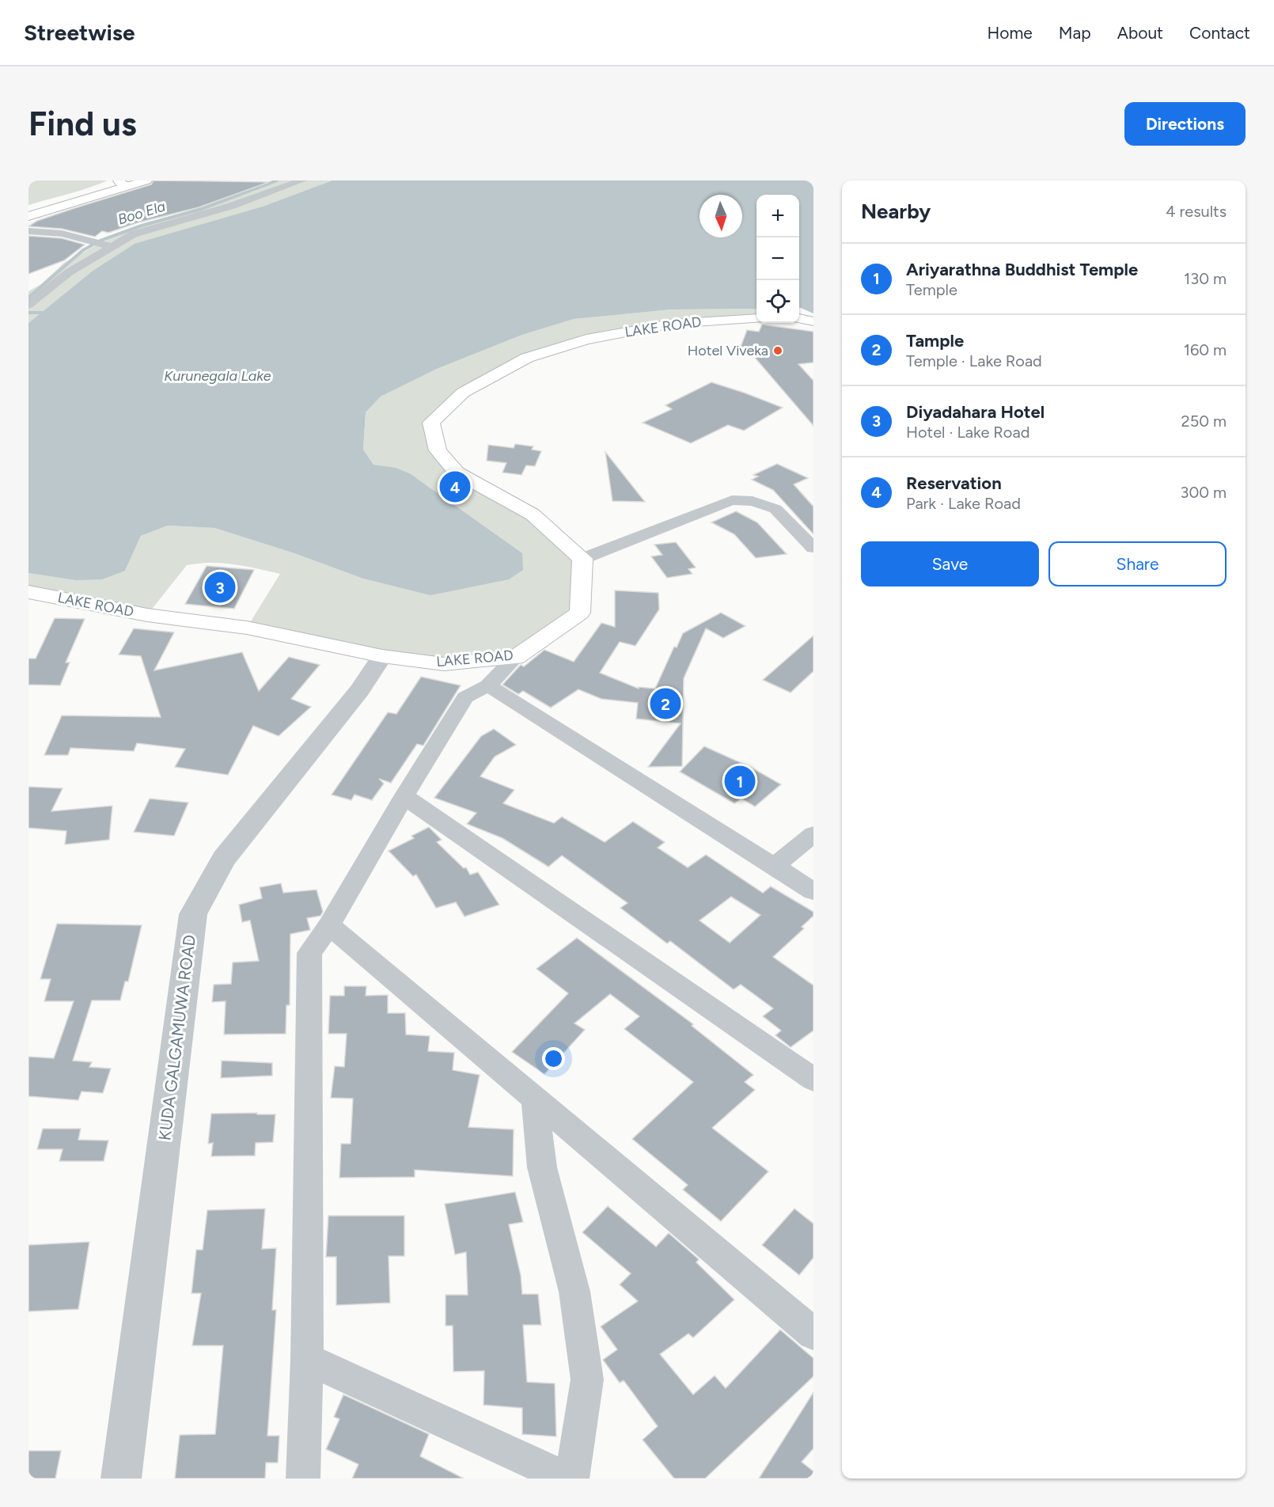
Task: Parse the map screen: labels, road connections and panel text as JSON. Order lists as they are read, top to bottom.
{
  "streets": {
    "main road": ["LAKE ROAD"],
    "street": ["KUDA GALGAMUWA ROAD"]
  },
  "crossings": [
    ["LAKE ROAD", "KUDA GALGAMUWA ROAD"]
  ],
  "water": ["Boo Ela", "Kurunegala Lake"],
  "places": ["Hotel Viveka"],
  "north": "bottom",
  "page": {
    "header": "Streetwise",
    "nav": [
      "Home",
      "Map",
      "About",
      "Contact"
    ],
    "buttons": [
      "Directions",
      ["Save", "Share"]
    ],
    "title": "Find us",
    "heading": ["Nearby", "4 results"],
    "map_buttons": ["+", "−"],
    "list": [
      {
        "mark": "1",
        "name": "Ariyarathna Buddhist Temple",
        "note": "Temple",
        "value": "130 m"
      },
      {
        "mark": "2",
        "name": "Tample",
        "note": "Temple · Lake Road",
        "value": "160 m"
      },
      {
        "mark": "3",
        "name": "Diyadahara Hotel",
        "note": "Hotel · Lake Road",
        "value": "250 m"
      },
      {
        "mark": "4",
        "name": "Reservation",
        "note": "Park · Lake Road",
        "value": "300 m"
      }
    ],
    "pins": [
      "4",
      "3",
      "2",
      "1"
    ]
  }
}
